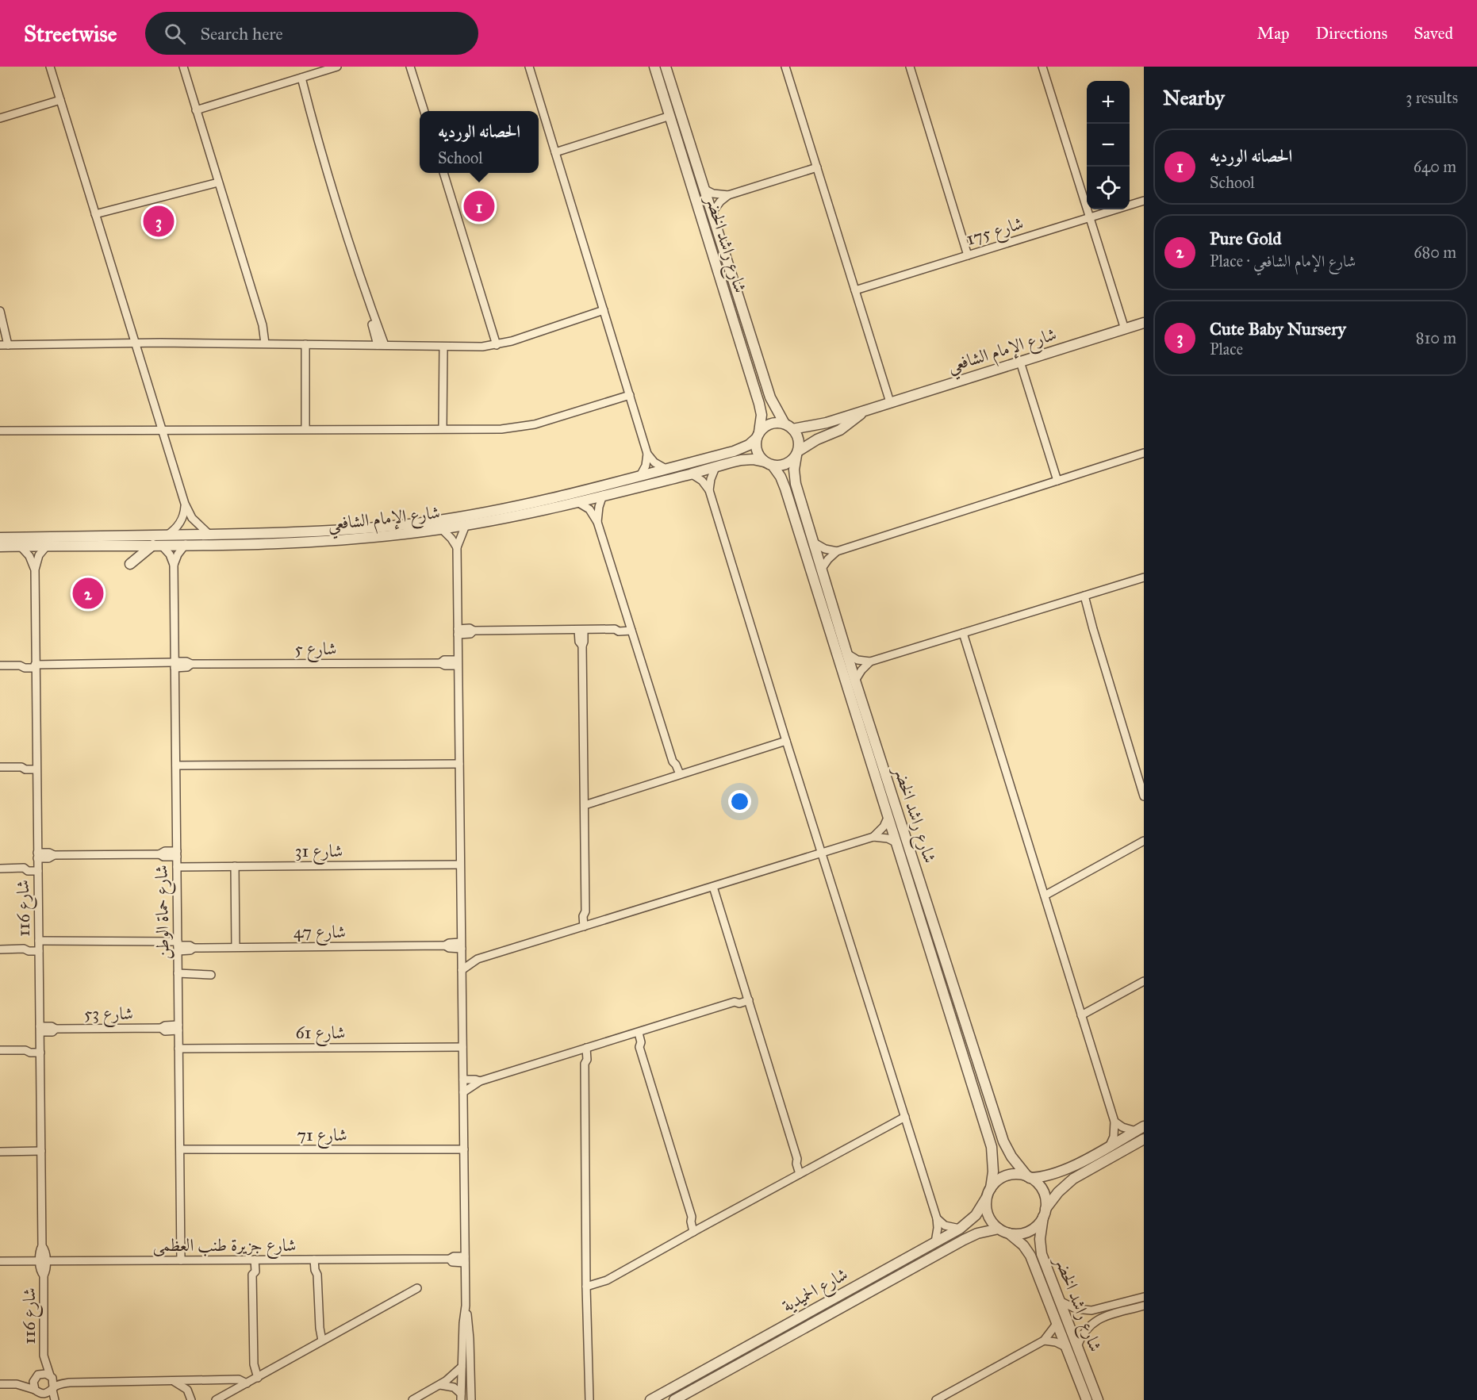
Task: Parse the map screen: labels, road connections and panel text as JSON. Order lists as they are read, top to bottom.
{
  "streets": {
    "street": [
      "شارع 175",
      "شارع راشد الخضر",
      "شارع الإمام الشافعي",
      "شارع 5",
      "شارع 31",
      "شارع 116",
      "شارع حماة الوطن",
      "شارع 47",
      "شارع 53",
      "شارع 61",
      "شارع 71",
      "شارع جزيرة طنب العظمى",
      "شارع الحميدية"
    ]
  },
  "crossings": [
    ["شارع راشد الخضر", "شارع الإمام الشافعي"],
    ["شارع راشد الخضر", "شارع الحميدية"],
    ["شارع الإمام الشافعي", "شارع 116"],
    ["شارع 5", "شارع 116"],
    ["شارع 5", "شارع حماة الوطن"],
    ["شارع 31", "شارع حماة الوطن"],
    ["شارع 116", "شارع 47"],
    ["شارع 116", "شارع 53"],
    ["شارع 116", "شارع جزيرة طنب العظمى"],
    ["شارع حماة الوطن", "شارع 47"],
    ["شارع حماة الوطن", "شارع 53"],
    ["شارع حماة الوطن", "شارع 61"],
    ["شارع حماة الوطن", "شارع 71"],
    ["شارع حماة الوطن", "شارع جزيرة طنب العظمى"]
  ],
  "page": {
    "header": "Streetwise",
    "search": "Search here",
    "nav": ["Map", "Directions", "Saved"],
    "heading": ["Nearby", "3 results"],
    "map_buttons": ["+", "−"],
    "popup": ["الحصانه الورديه", "School"],
    "list": [
      {
        "mark": "1",
        "name": "الحصانه الورديه",
        "note": "School",
        "value": "640 m"
      },
      {
        "mark": "2",
        "name": "Pure Gold",
        "note": "Place · شارع الإمام الشافعي",
        "value": "680 m"
      },
      {
        "mark": "3",
        "name": "Cute Baby Nursery",
        "note": "Place",
        "value": "810 m"
      }
    ],
    "pins": ["1", "3", "2"]
  }
}
